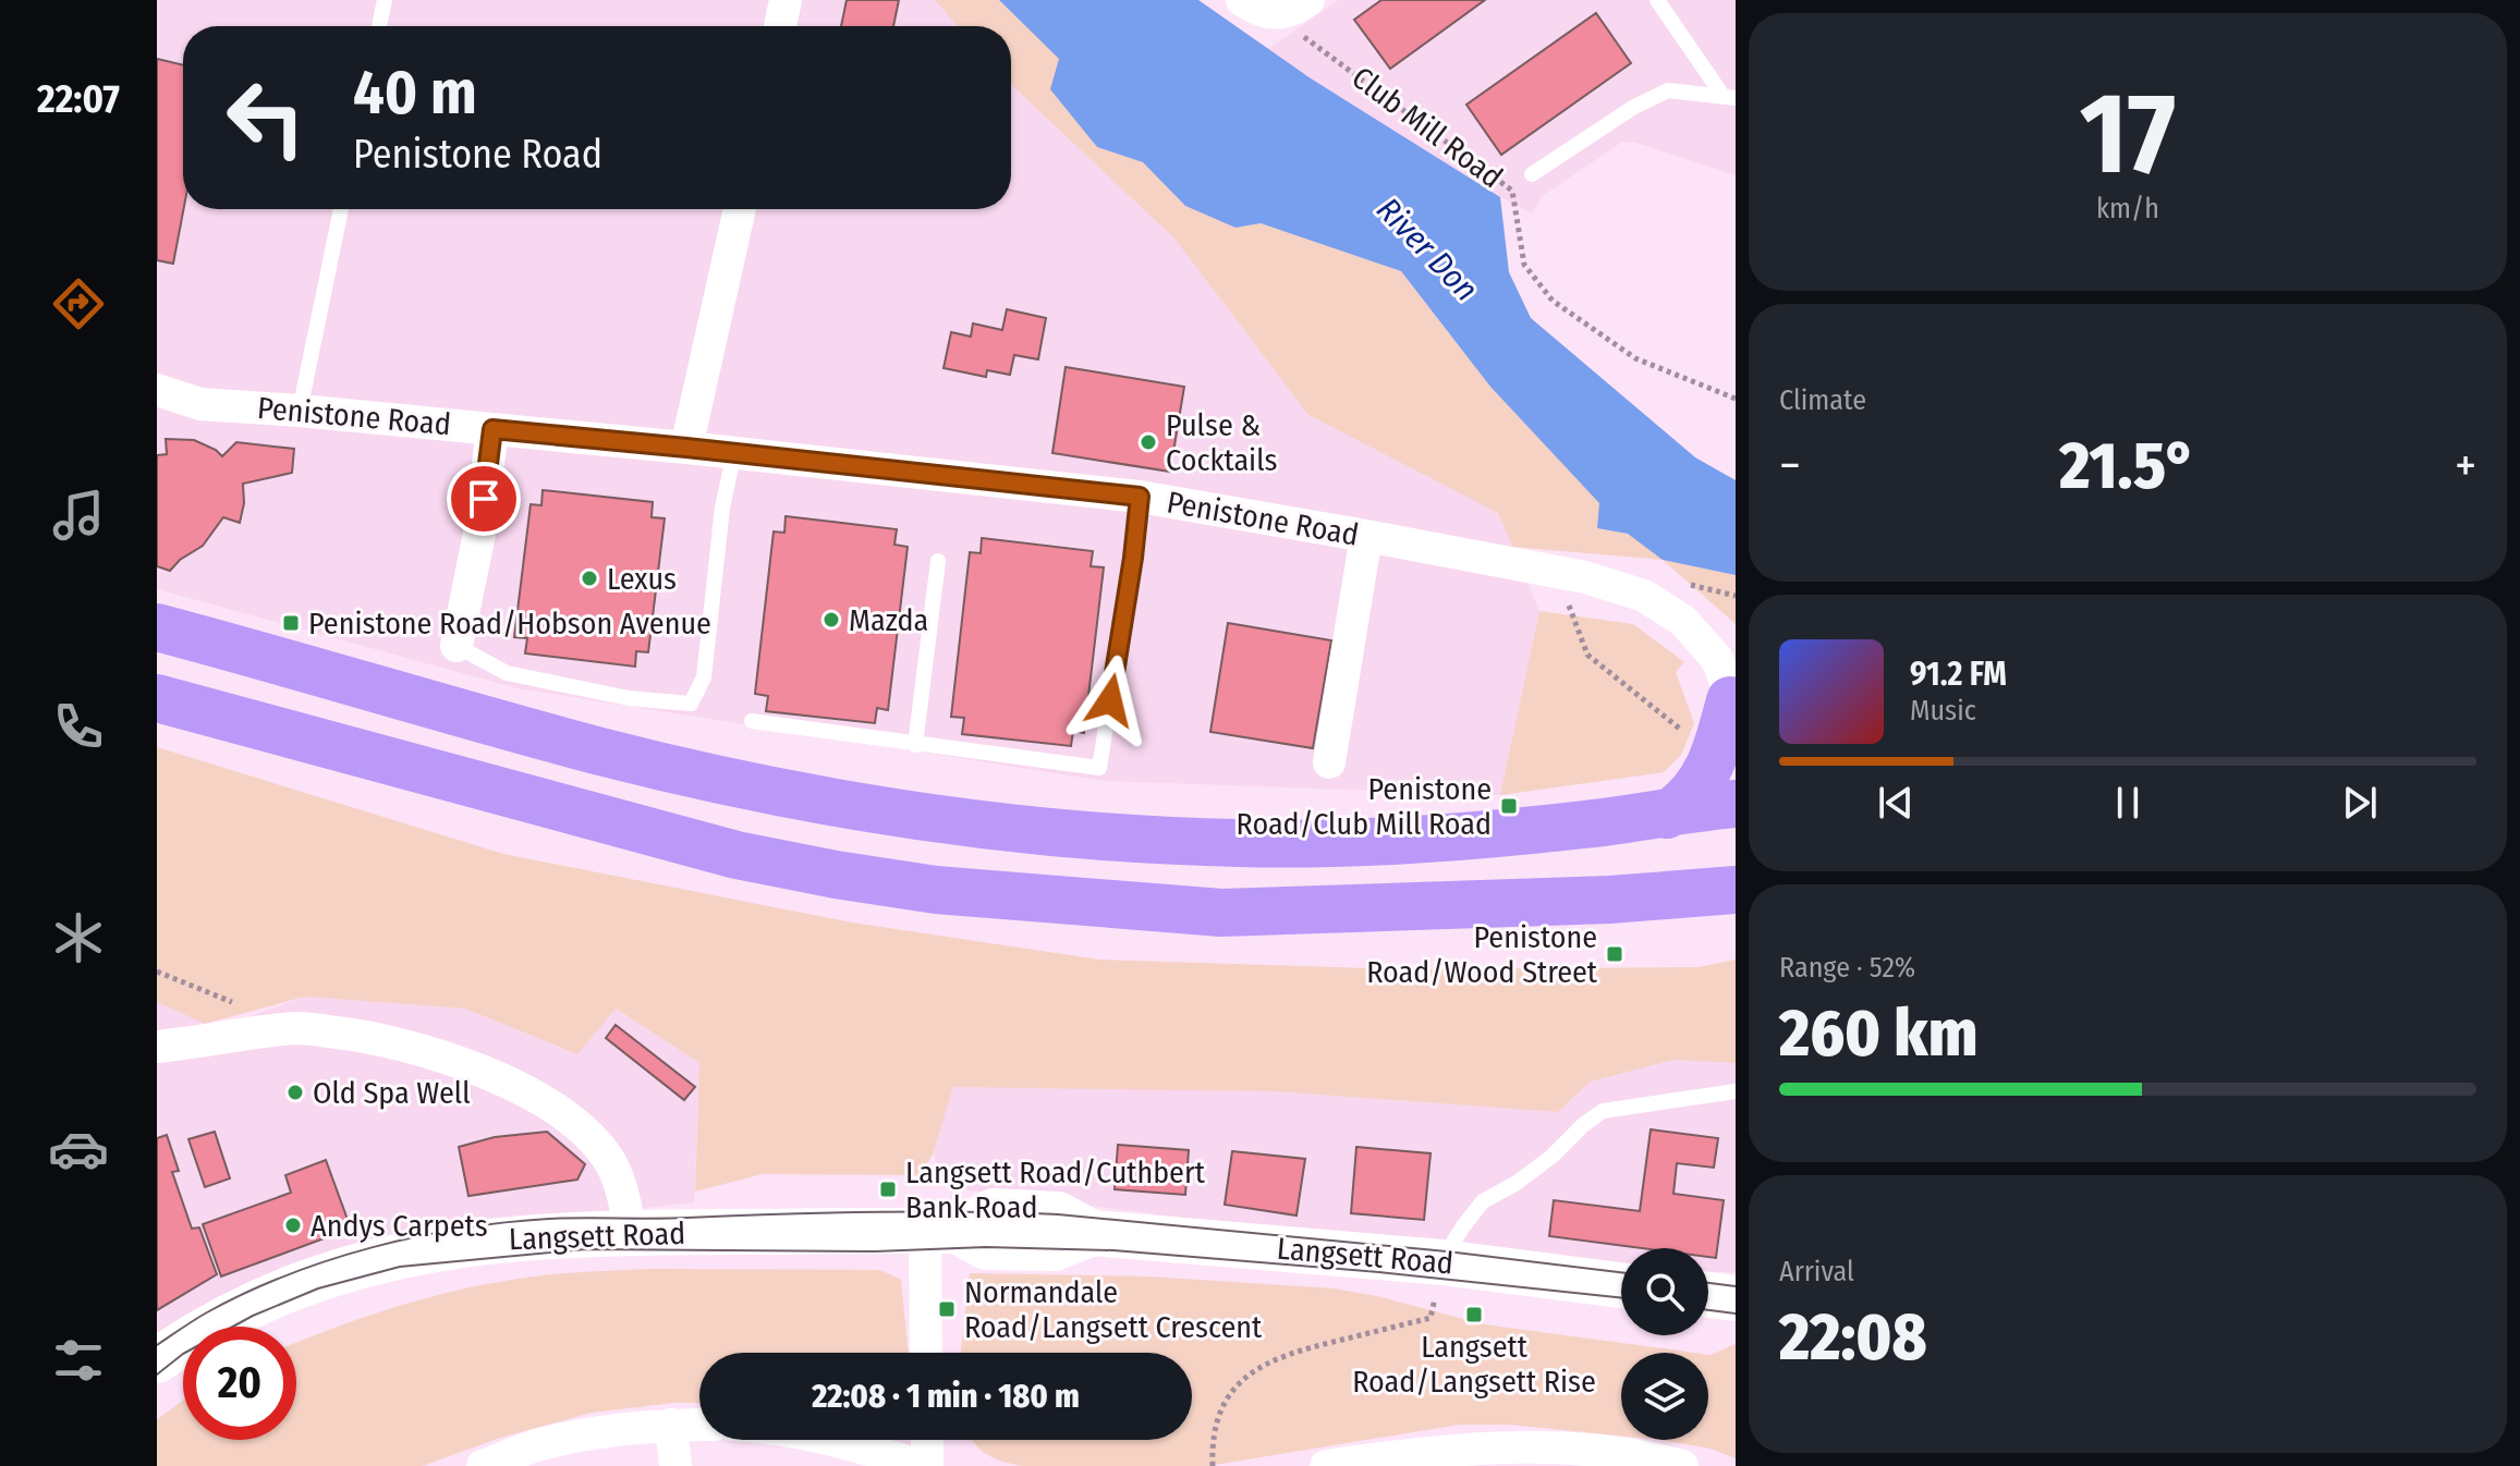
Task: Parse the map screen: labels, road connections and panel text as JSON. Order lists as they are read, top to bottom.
{
  "streets": {
    "street": ["Penistone Road", "Langsett Road"],
    "path": ["Club Mill Road"]
  },
  "water": ["River Don"],
  "places": {
    "other": [
      "Pulse & Cocktails",
      "Lexus",
      "Mazda",
      "Old Spa Well",
      "Andys Carpets"
    ],
    "transit": [
      "Penistone Road/Hobson Avenue",
      "Penistone Road/Club Mill Road",
      "Penistone Road/Wood Street",
      "Langsett Road/Cuthbert Bank Road",
      "Normandale Road/Langsett Crescent",
      "Langsett Road/Langsett Rise"
    ]
  },
  "page": {
    "tabs": "22:07",
    "tile": [
      ["17", "km/h"],
      "Climate",
      ["Range · 52%", "260 km"],
      ["Arrival", "22:08"]
    ],
    "turn": ["40 m", "Penistone Road"],
    "heat": ["−", "21.5°", "+"],
    "song": ["91.2 FM", "Music"],
    "limit": "20",
    "trip": "22:08 · 1 min · 180 m"
  }
}
